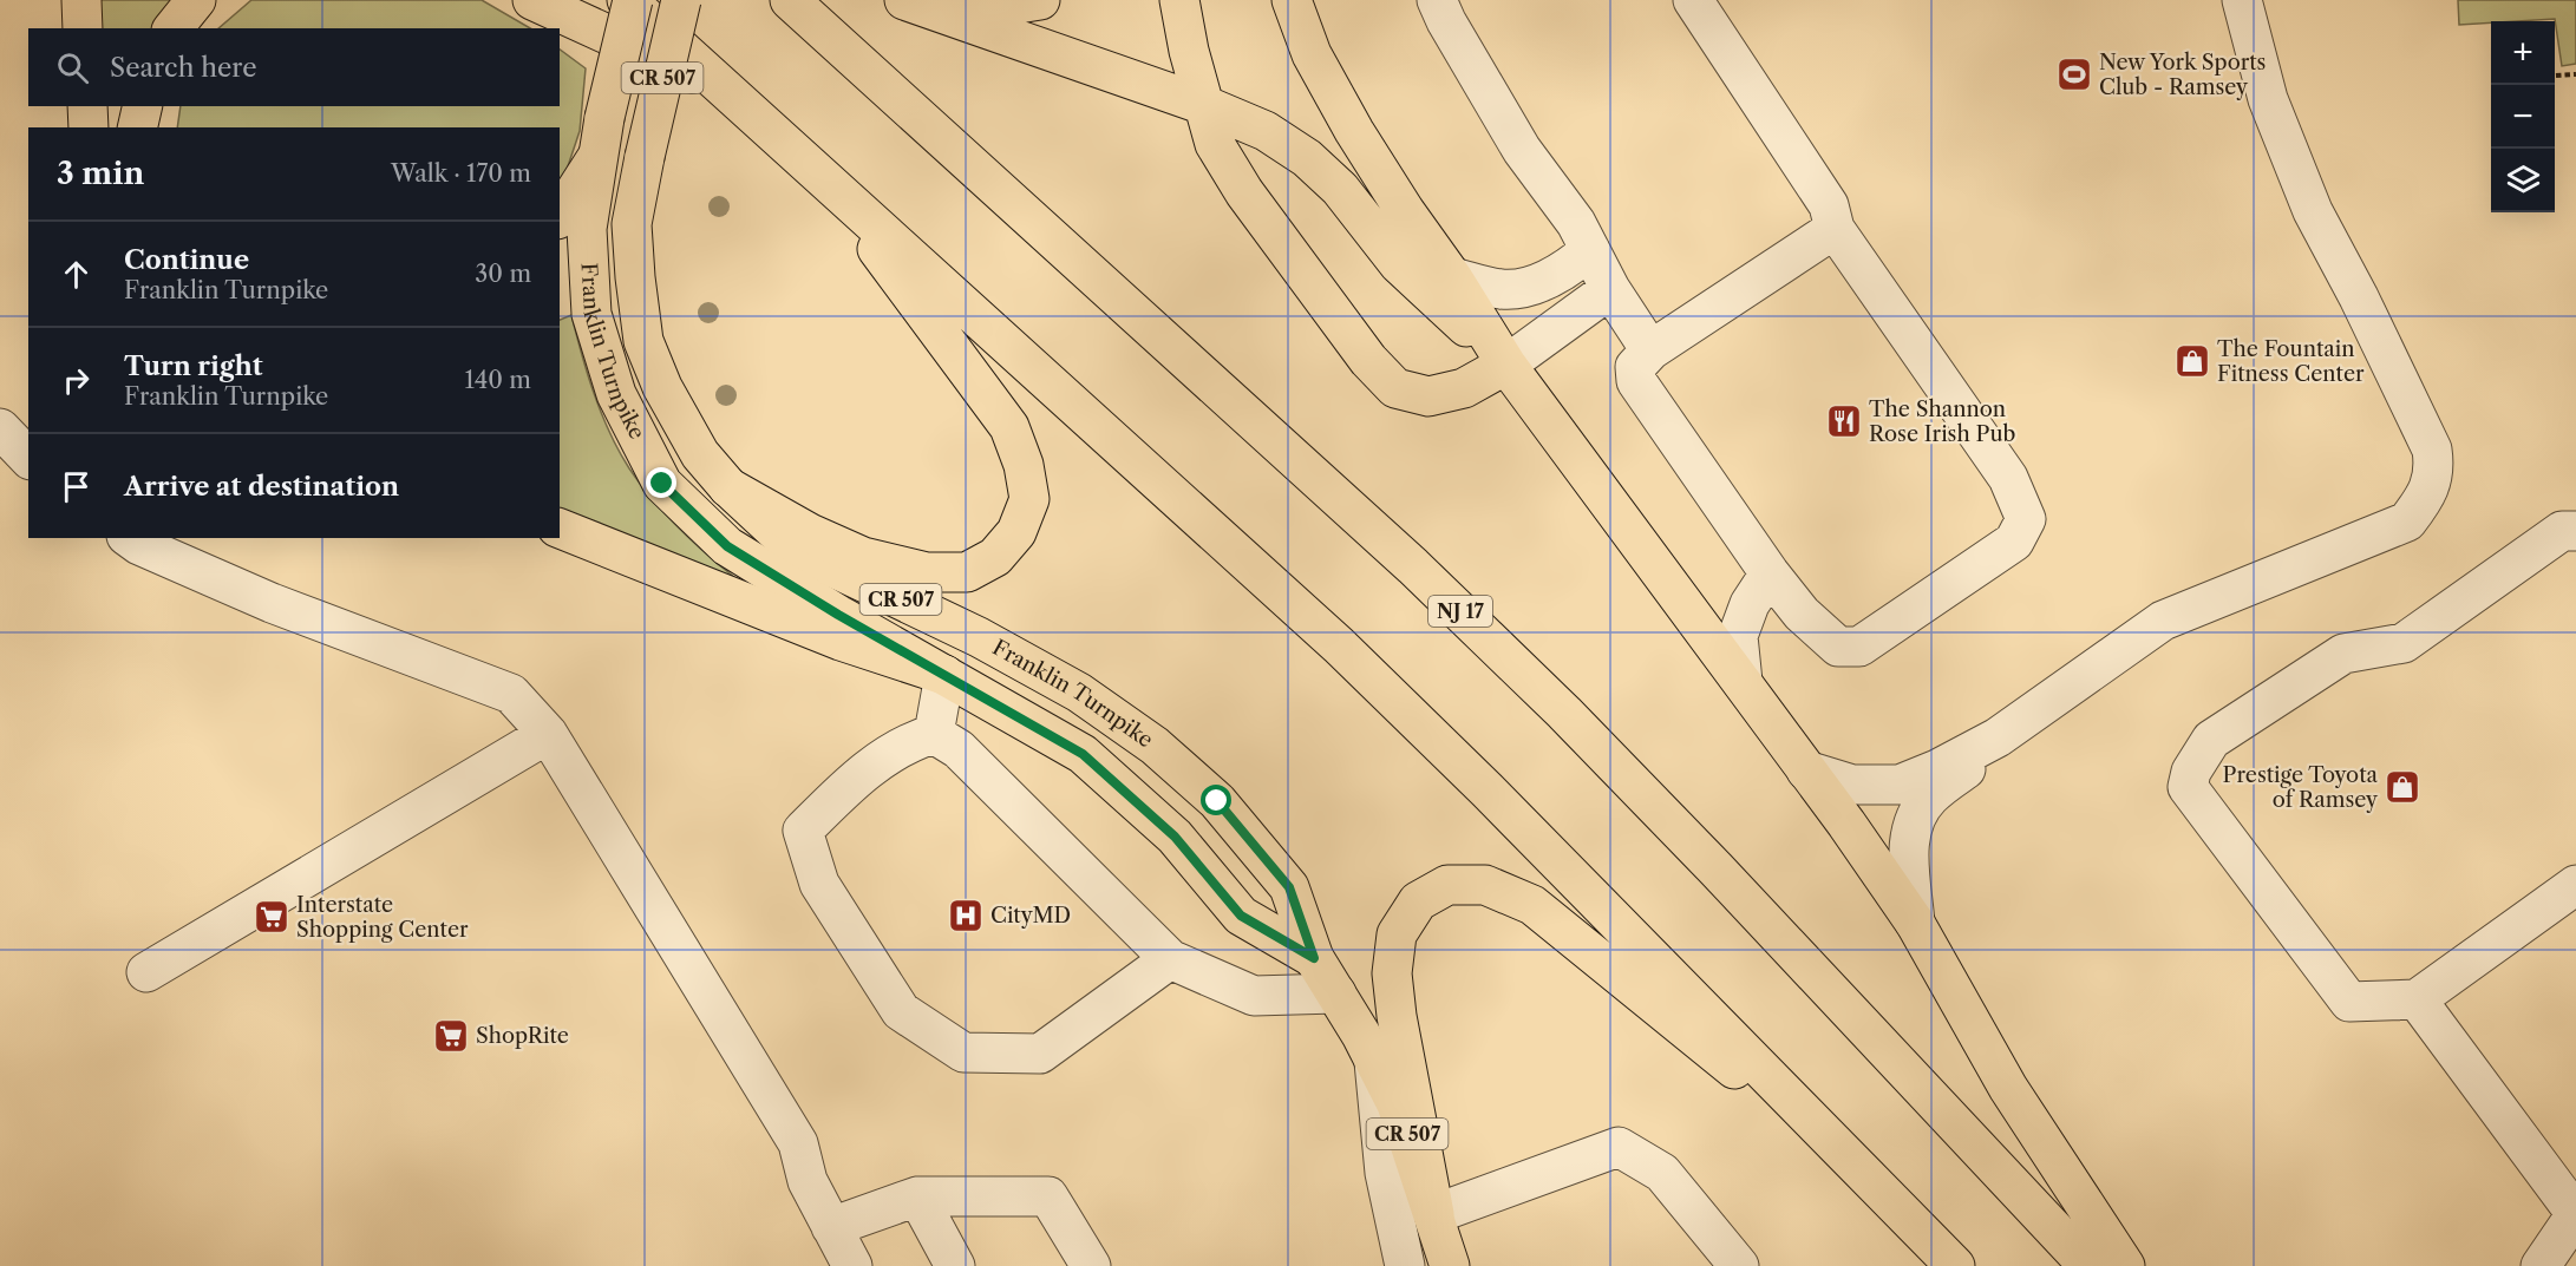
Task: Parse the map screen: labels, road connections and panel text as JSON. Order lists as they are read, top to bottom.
{
  "streets": {
    "main road": ["CR 507", "Franklin Turnpike", "NJ 17"]
  },
  "places": {
    "sports": ["New York Sports Club - Ramsey"],
    "shop": ["The Fountain Fitness Center", "Prestige Toyota of Ramsey"],
    "restaurant": ["The Shannon Rose Irish Pub"],
    "hospital": ["CityMD"],
    "supermarket": ["Interstate Shopping Center", "ShopRite"]
  },
  "page": {
    "map_buttons": ["+", "−"],
    "search": "Search here",
    "heading": ["3 min", "Walk · 170 m"],
    "list": [
      ["Continue", "Franklin Turnpike", "30 m"],
      ["Turn right", "Franklin Turnpike", "140 m"],
      "Arrive at destination"
    ]
  }
}
